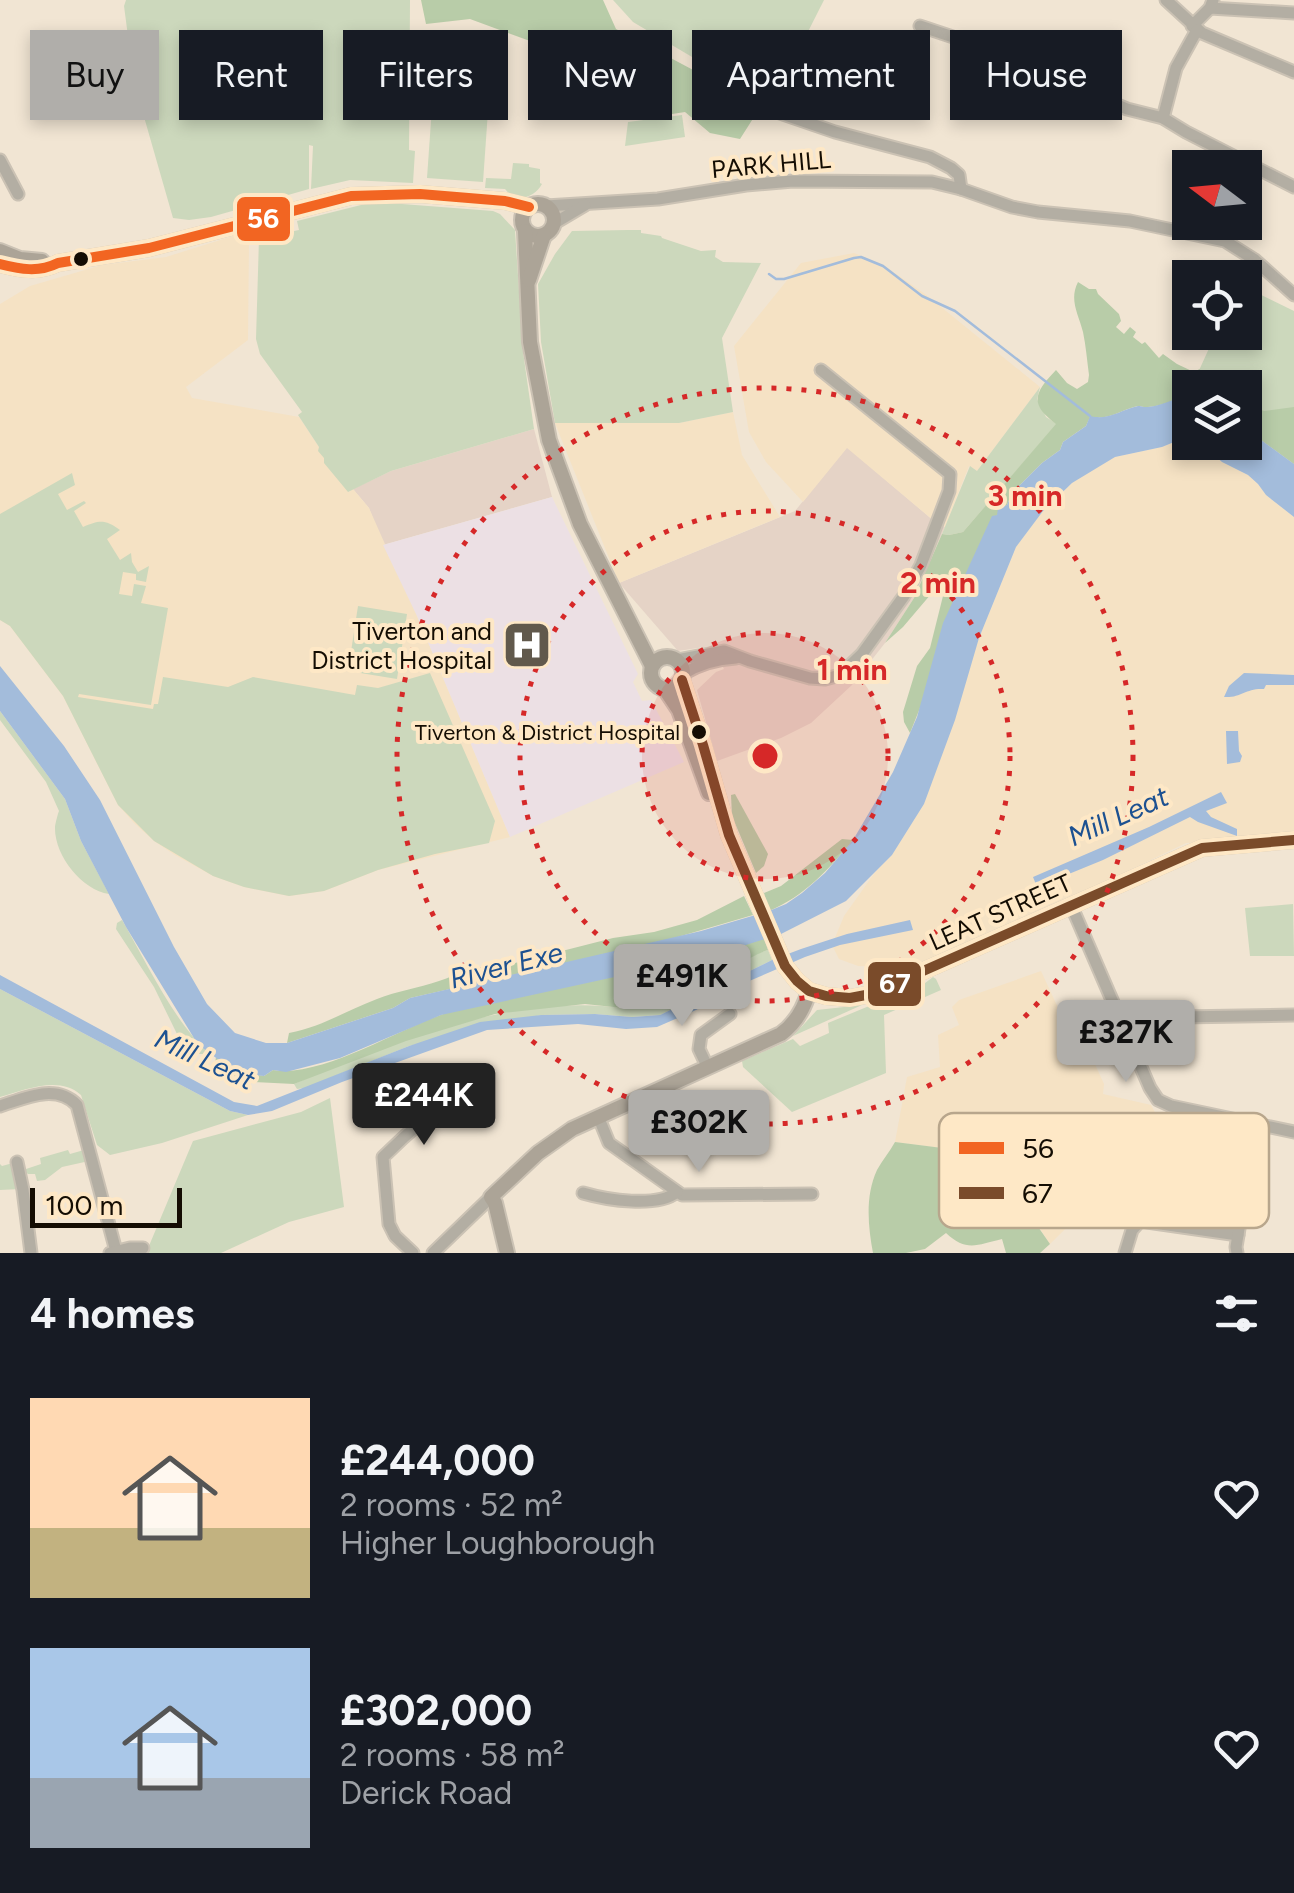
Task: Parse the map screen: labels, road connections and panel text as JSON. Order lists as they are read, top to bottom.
{
  "streets": {
    "main road": ["LEAT STREET"],
    "street": ["PARK HILL"]
  },
  "water": ["Mill Leat", "River Exe"],
  "places": {
    "hospital": ["Tiverton and District Hospital"],
    "other": ["Tiverton & District Hospital"]
  },
  "lines": ["transit line 56", "transit line 67"],
  "legend": ["56", "67"],
  "scale_bar": "100 m",
  "north": "left",
  "page": {
    "chip": [
      "Buy",
      "Rent",
      "Filters",
      "New",
      "Apartment",
      "House"
    ],
    "price": [
      "£491K",
      "£327K",
      "£244K",
      "£302K"
    ],
    "scale": "100 m",
    "heading": "4 homes",
    "list": [
      {
        "name": "£244,000",
        "note": "2 rooms · 52 m² · Higher Loughborough"
      },
      {
        "name": "£302,000",
        "note": "2 rooms · 58 m² · Derick Road"
      }
    ]
  },
  "rings": ["3 min", "2 min", "1 min"]
}
